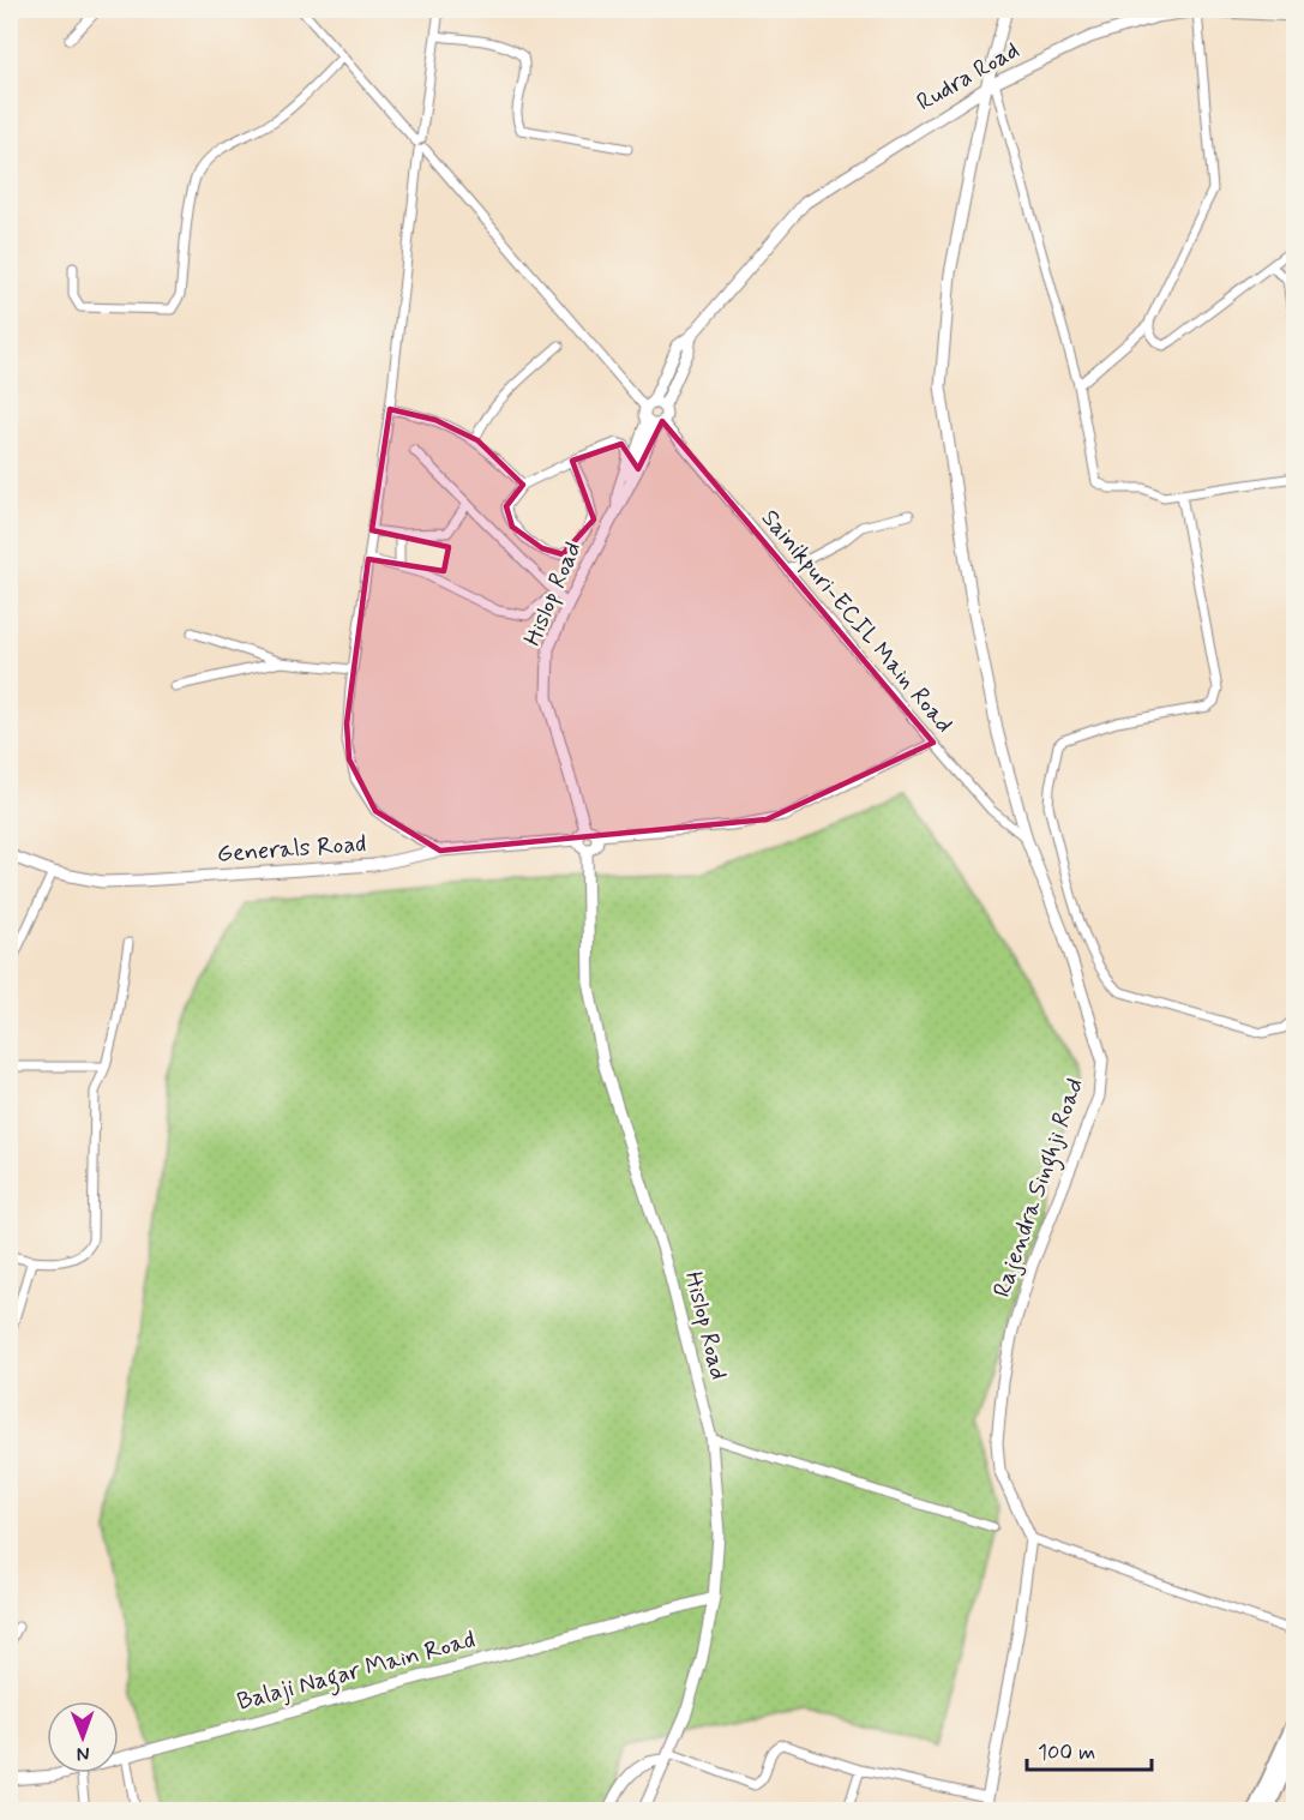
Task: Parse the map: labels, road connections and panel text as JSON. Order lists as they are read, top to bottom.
{
  "streets": {
    "street": [
      "Rudra Road",
      "Hislop Road",
      "Sainikpuri-ECIL Main Road",
      "Generals Road",
      "Rajendra Singhji Road",
      "Balaji Nagar Main Road"
    ]
  },
  "crossings": [
    ["Rudra Road", "Rajendra Singhji Road"],
    ["Hislop Road", "Sainikpuri-ECIL Main Road"],
    ["Hislop Road", "Generals Road"],
    ["Hislop Road", "Balaji Nagar Main Road"],
    ["Sainikpuri-ECIL Main Road", "Rajendra Singhji Road"]
  ],
  "scale_bar": "100 m",
  "north": "bottom"
}
